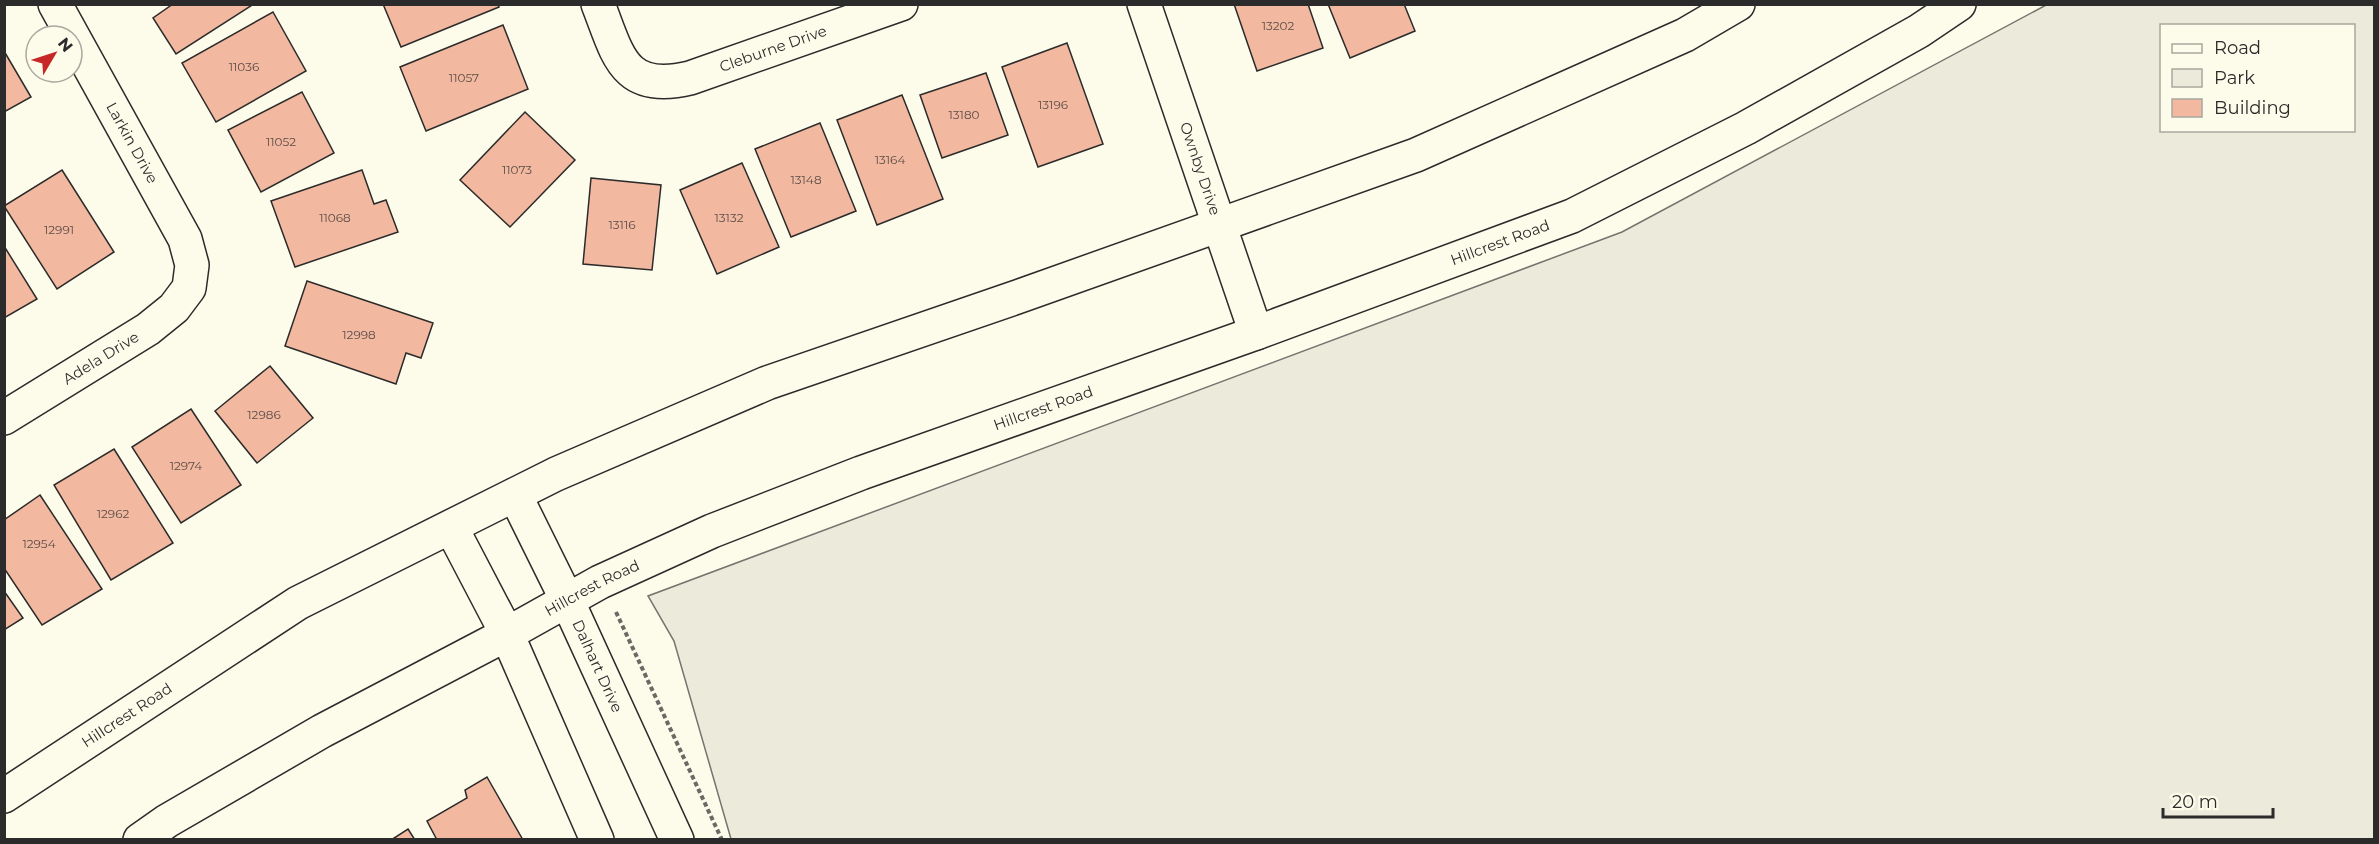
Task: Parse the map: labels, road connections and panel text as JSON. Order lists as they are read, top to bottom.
{
  "streets": {
    "main road": [
      "Cleburne Drive",
      "Larkin Drive",
      "Ownby Drive",
      "Hillcrest Road",
      "Adela Drive",
      "Dalhart Drive"
    ]
  },
  "crossings": [
    ["Larkin Drive", "Adela Drive"],
    ["Ownby Drive", "Hillcrest Road"],
    ["Hillcrest Road", "Dalhart Drive"]
  ],
  "house_numbers": [
    "13202",
    "11036",
    "11057",
    "13196",
    "13180",
    "11052",
    "13164",
    "11073",
    "13148",
    "11068",
    "13132",
    "13116",
    "12991",
    "12998",
    "12986",
    "12974",
    "12962",
    "12954"
  ],
  "legend": ["Road", "Park", "Building"],
  "scale_bar": "20 m",
  "north": "top right"
}
